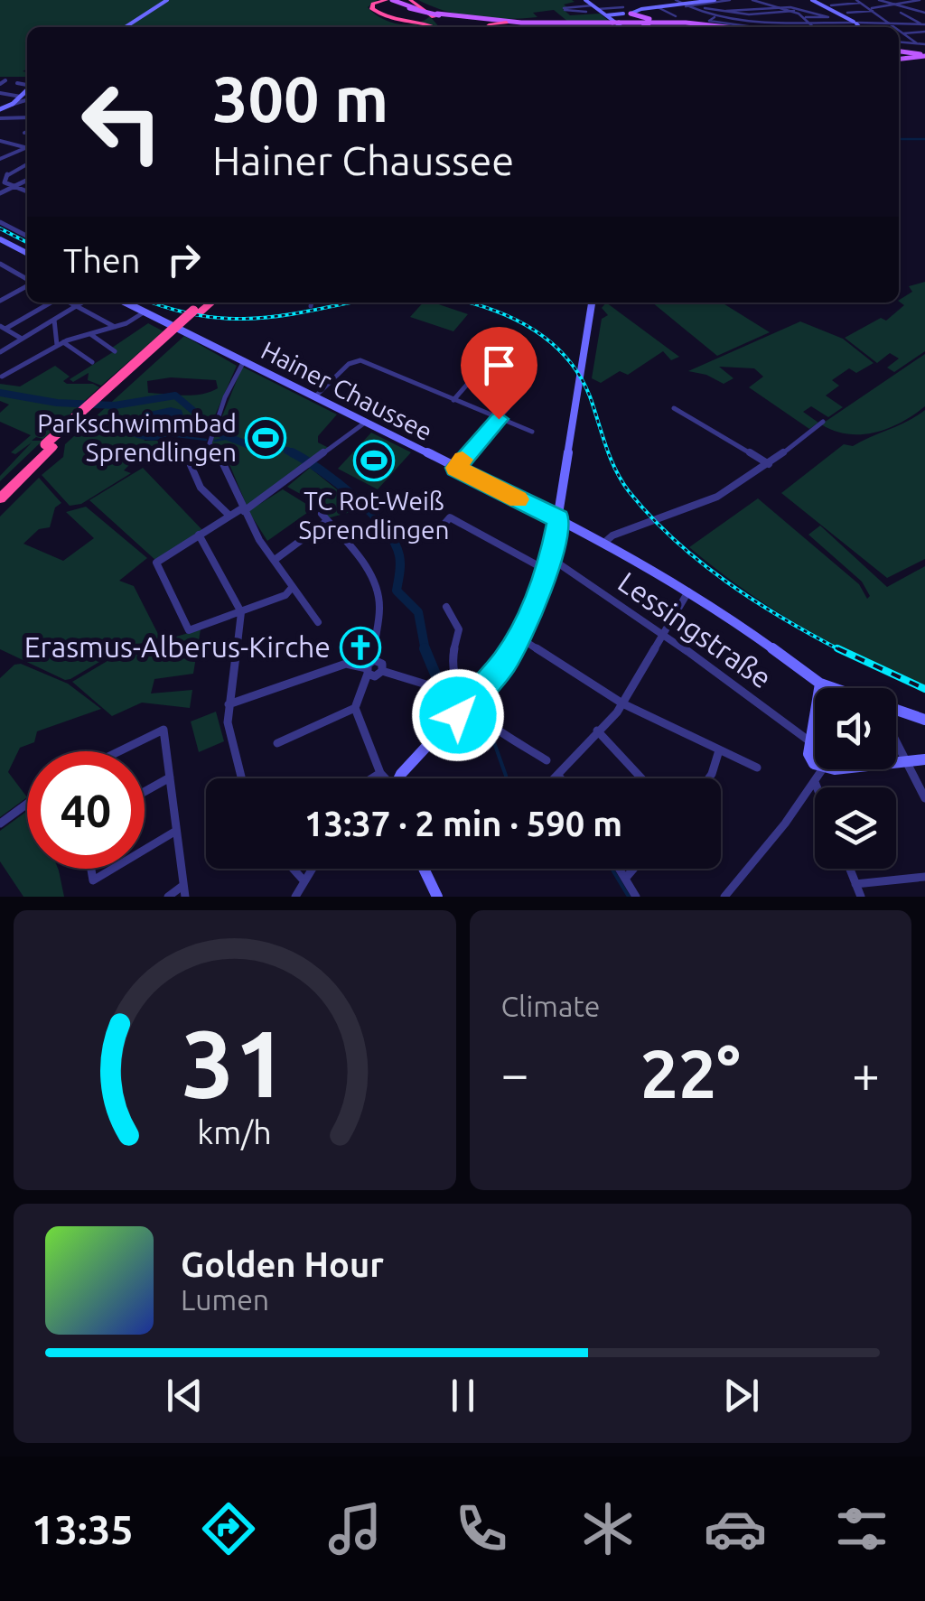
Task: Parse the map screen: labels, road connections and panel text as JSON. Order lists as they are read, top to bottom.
{
  "streets": {
    "street": ["Hainer Chaussee", "Lessingstraße"]
  },
  "places": {
    "sports": ["Parkschwimmbad Sprendlingen", "TC Rot-Weiß Sprendlingen"],
    "church": ["Erasmus-Alberus-Kirche"]
  },
  "page": {
    "turn": ["300 m", "Hainer Chaussee"],
    "then": "Then",
    "limit": "40",
    "trip": "13:37 · 2 min · 590 m",
    "tile": "Climate",
    "heat": ["−", "22°", "+"],
    "song": ["Golden Hour", "Lumen"],
    "tabs": "13:35",
    "gauge": ["31", "km/h"]
  }
}
